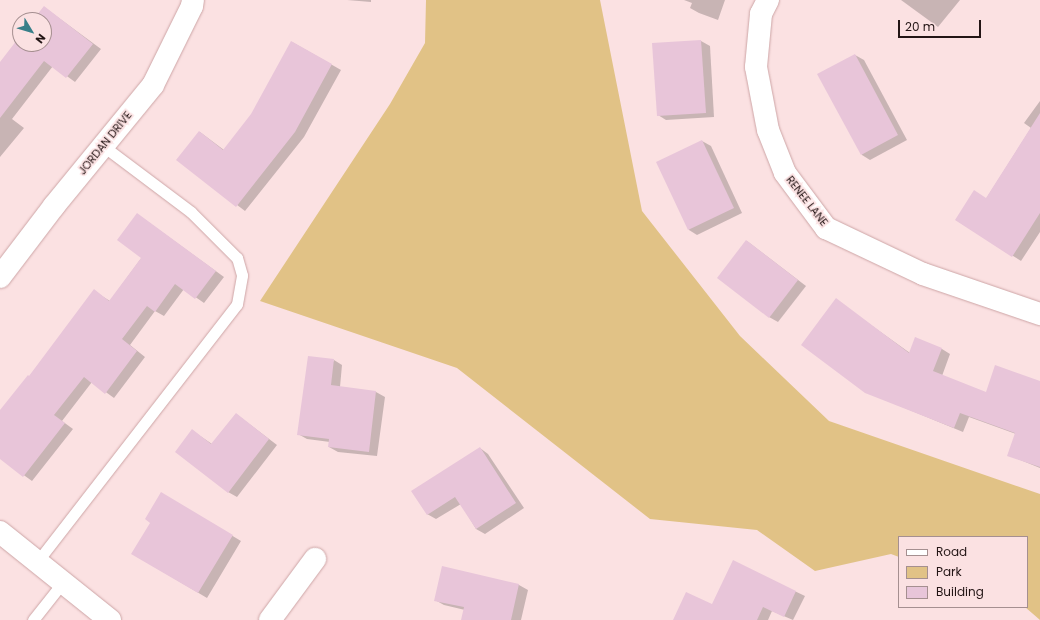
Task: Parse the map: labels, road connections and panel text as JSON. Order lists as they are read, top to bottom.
{
  "streets": {
    "street": ["JORDAN DRIVE", "RENEE LANE"]
  },
  "legend": ["Road", "Park", "Building"],
  "scale_bar": "20 m",
  "north": "bottom right"
}
